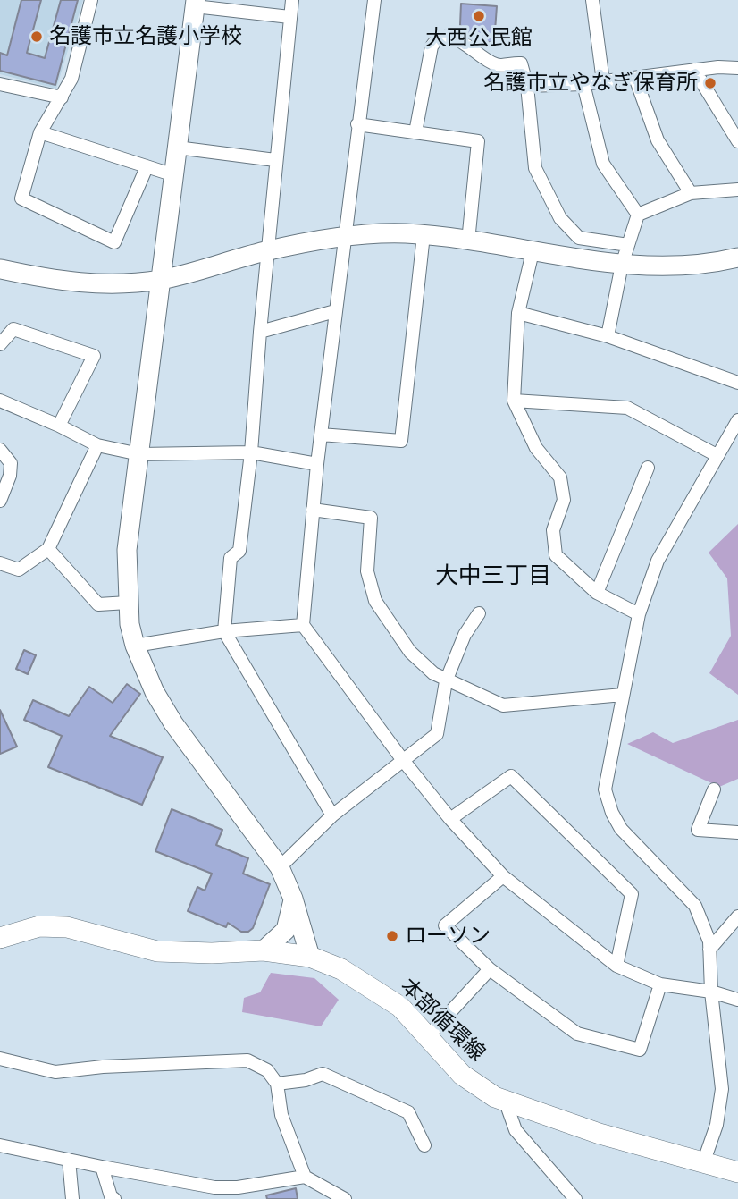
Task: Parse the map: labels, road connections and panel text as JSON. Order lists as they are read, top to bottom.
{
  "streets": {
    "main road": ["本部循環線"]
  },
  "districts": ["大中三丁目"],
  "places": [
    "大西公民館",
    "名護市立名護小学校",
    "名護市立やなぎ保育所",
    "ローソン"
  ]
}
